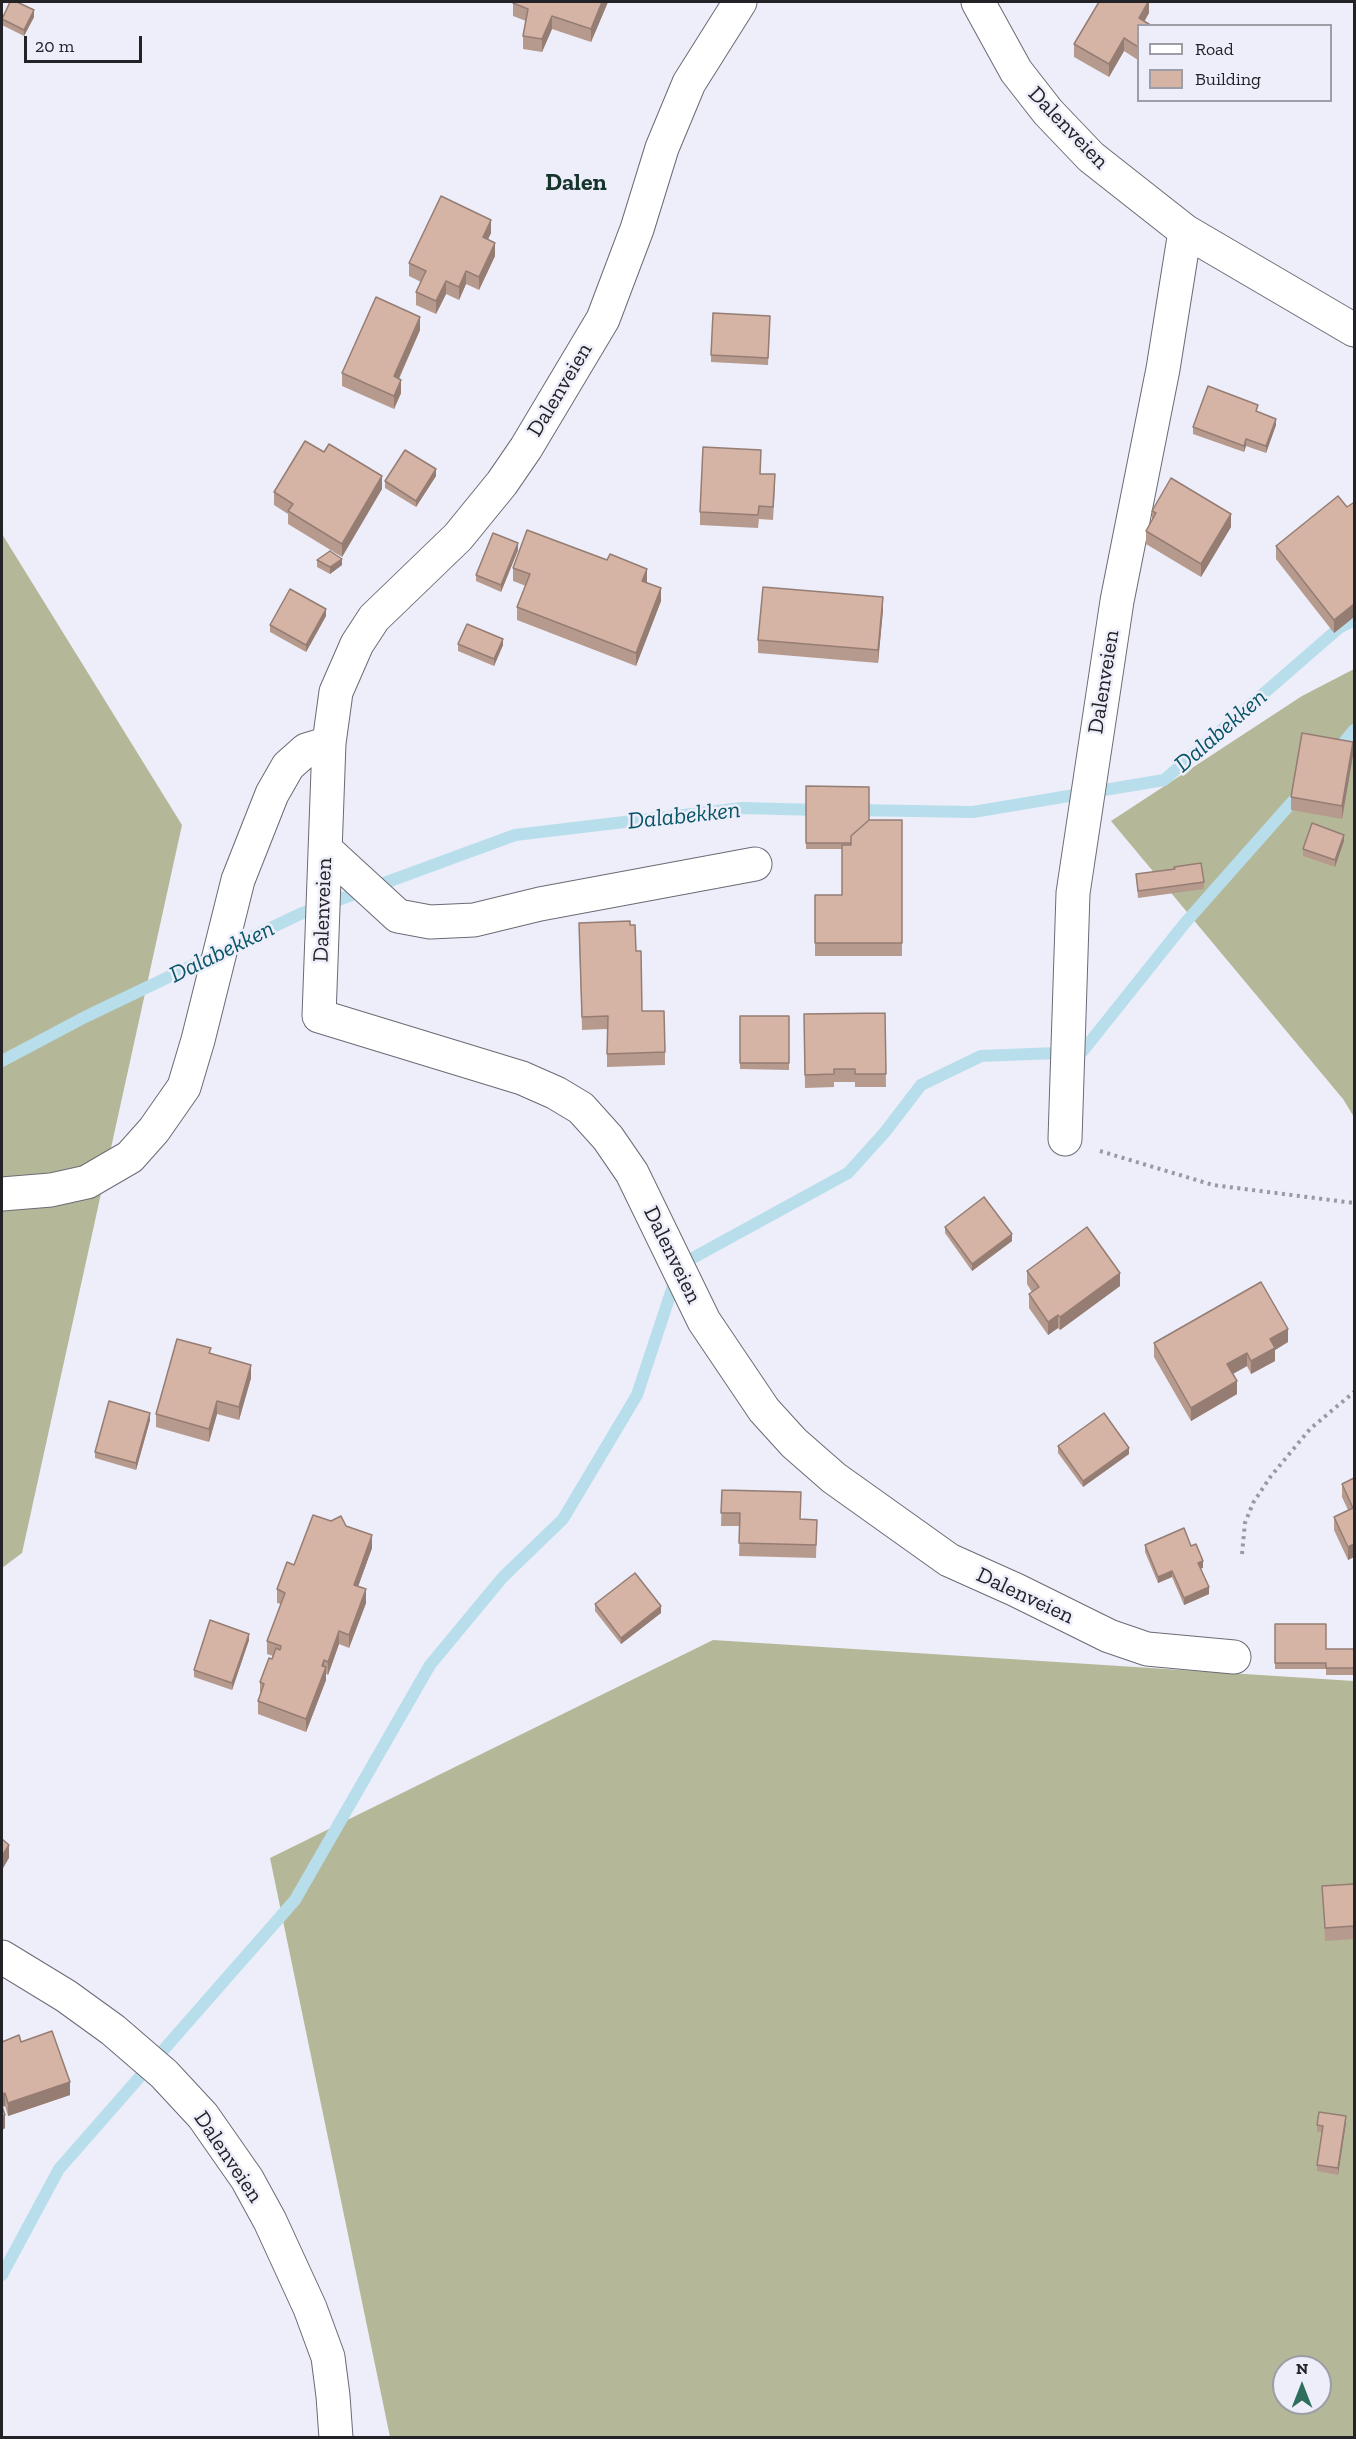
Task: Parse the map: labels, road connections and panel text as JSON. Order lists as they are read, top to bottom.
{
  "streets": {
    "street": ["Dalenveien"]
  },
  "districts": ["Dalen"],
  "water": ["Dalabekken"],
  "legend": ["Road", "Building"],
  "scale_bar": "20 m",
  "north": "top"
}
